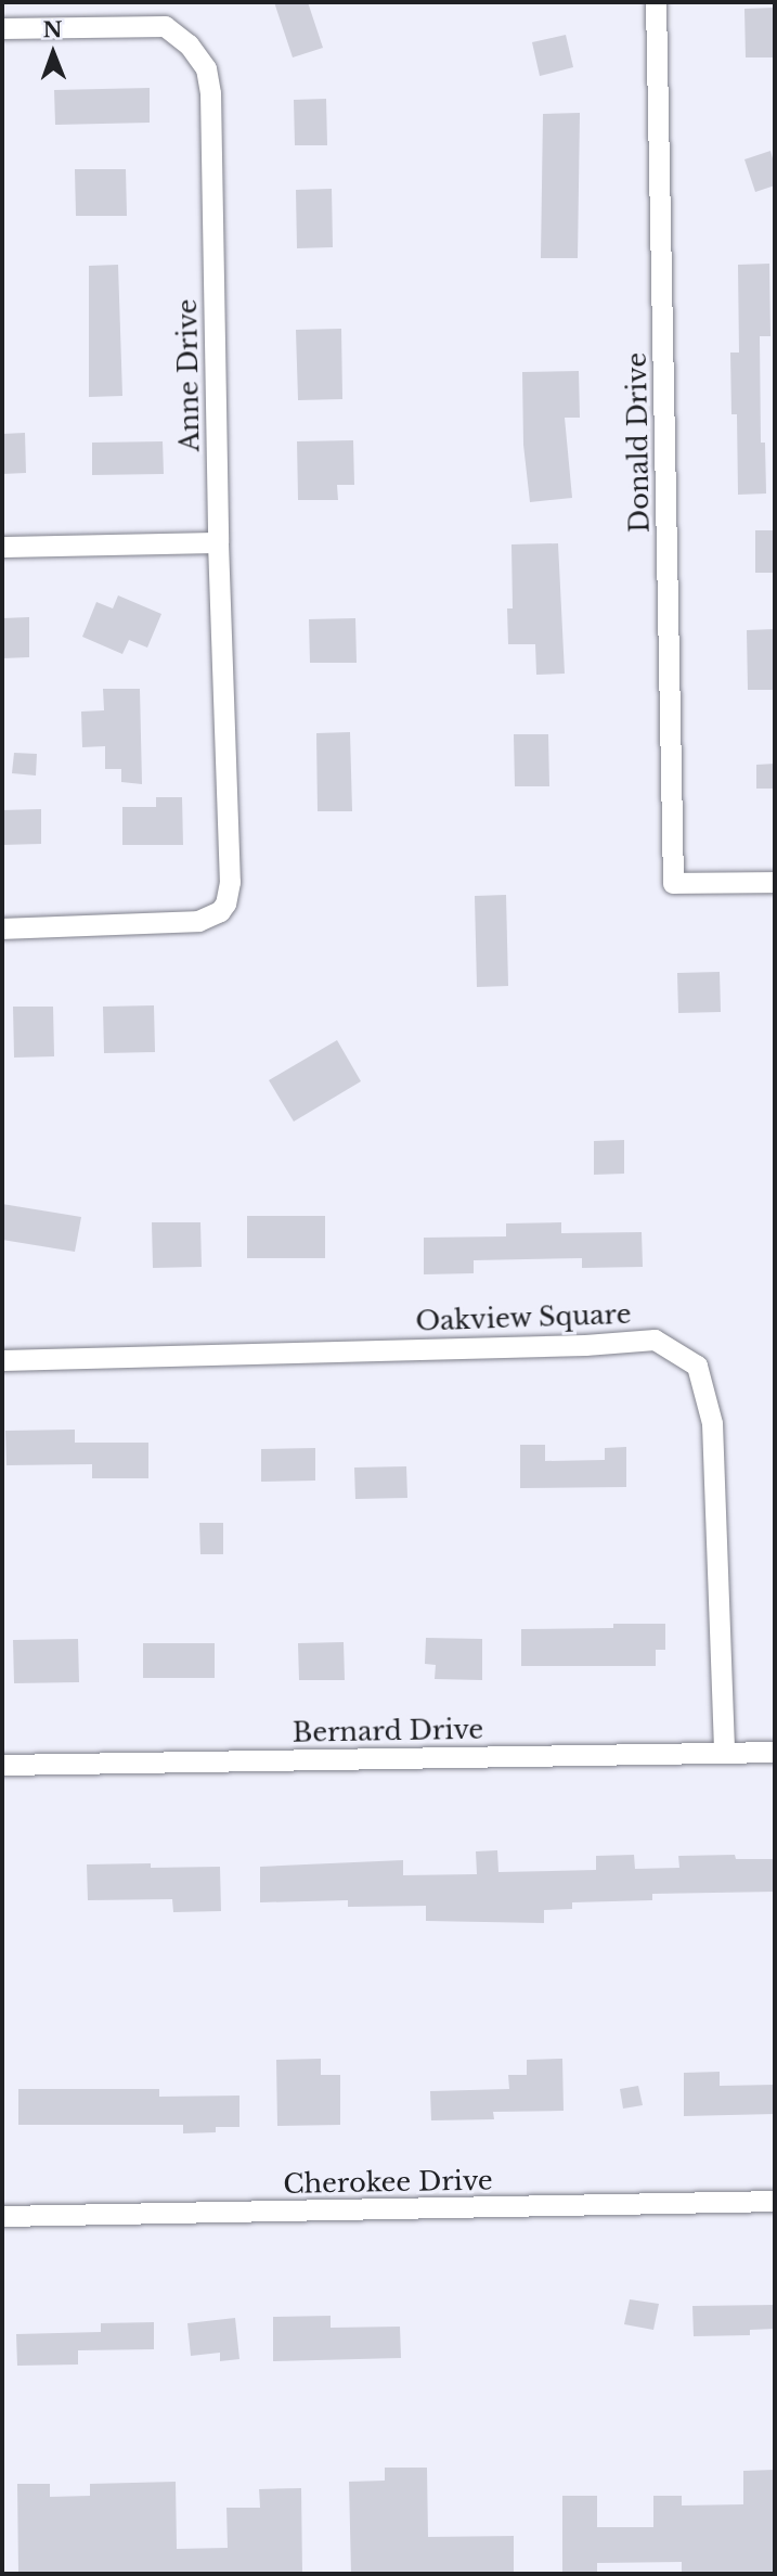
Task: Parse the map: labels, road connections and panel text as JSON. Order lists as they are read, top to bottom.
{
  "streets": {
    "street": [
      "Anne Drive",
      "Donald Drive",
      "Oakview Square",
      "Bernard Drive",
      "Cherokee Drive"
    ]
  },
  "crossings": [
    ["Oakview Square", "Bernard Drive"]
  ],
  "north": "top"
}
